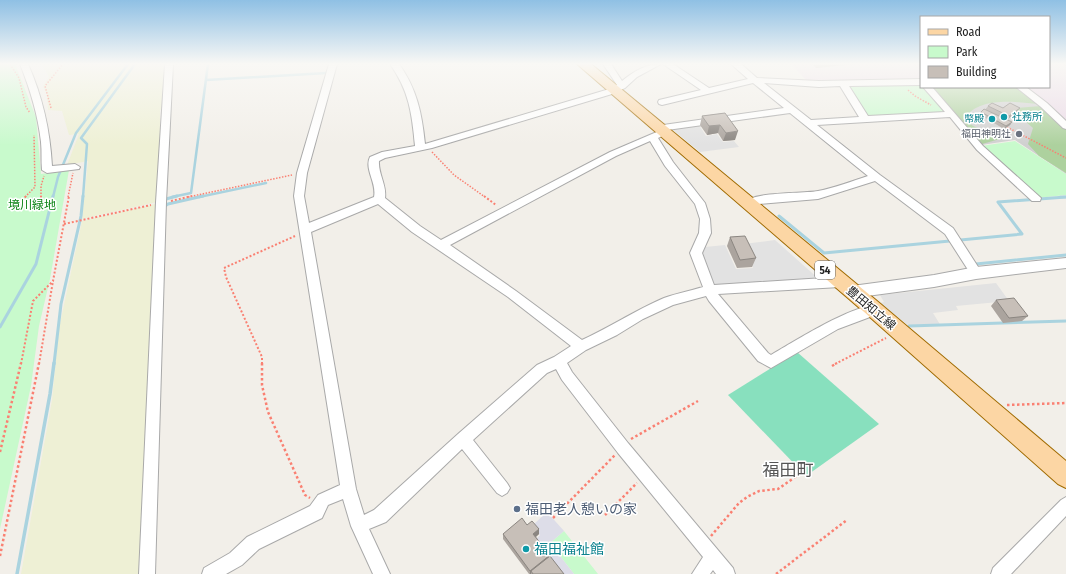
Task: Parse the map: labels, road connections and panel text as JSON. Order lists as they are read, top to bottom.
{
  "streets": {
    "main road": ["54", "豊田知立線"]
  },
  "districts": ["福田町"],
  "parks": ["境川緑地"],
  "places": [
    "社務所",
    "幣殿",
    "福田神明社",
    "福田老人憩いの家",
    "福田福祉館"
  ],
  "legend": ["Road", "Park", "Building"]
}
